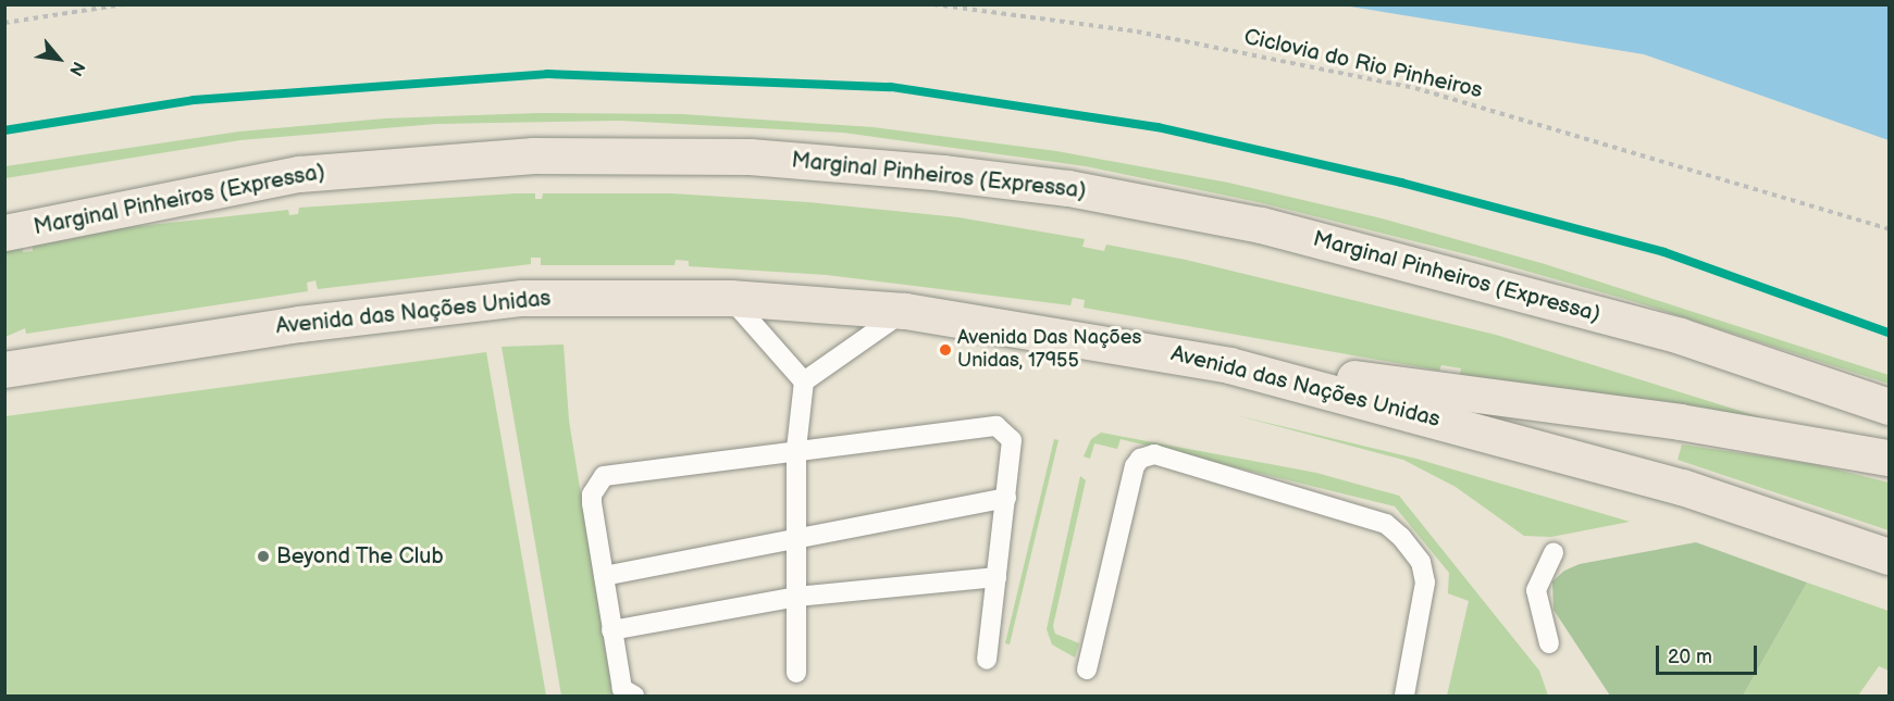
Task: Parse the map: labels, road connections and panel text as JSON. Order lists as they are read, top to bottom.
{
  "streets": {
    "highway": ["Marginal Pinheiros (Expressa)", "Avenida das Nações Unidas"],
    "path": ["Ciclovia do Rio Pinheiros"]
  },
  "places": ["Avenida Das Nações Unidas, 17955", "Beyond The Club"],
  "scale_bar": "20 m",
  "north": "bottom right"
}
